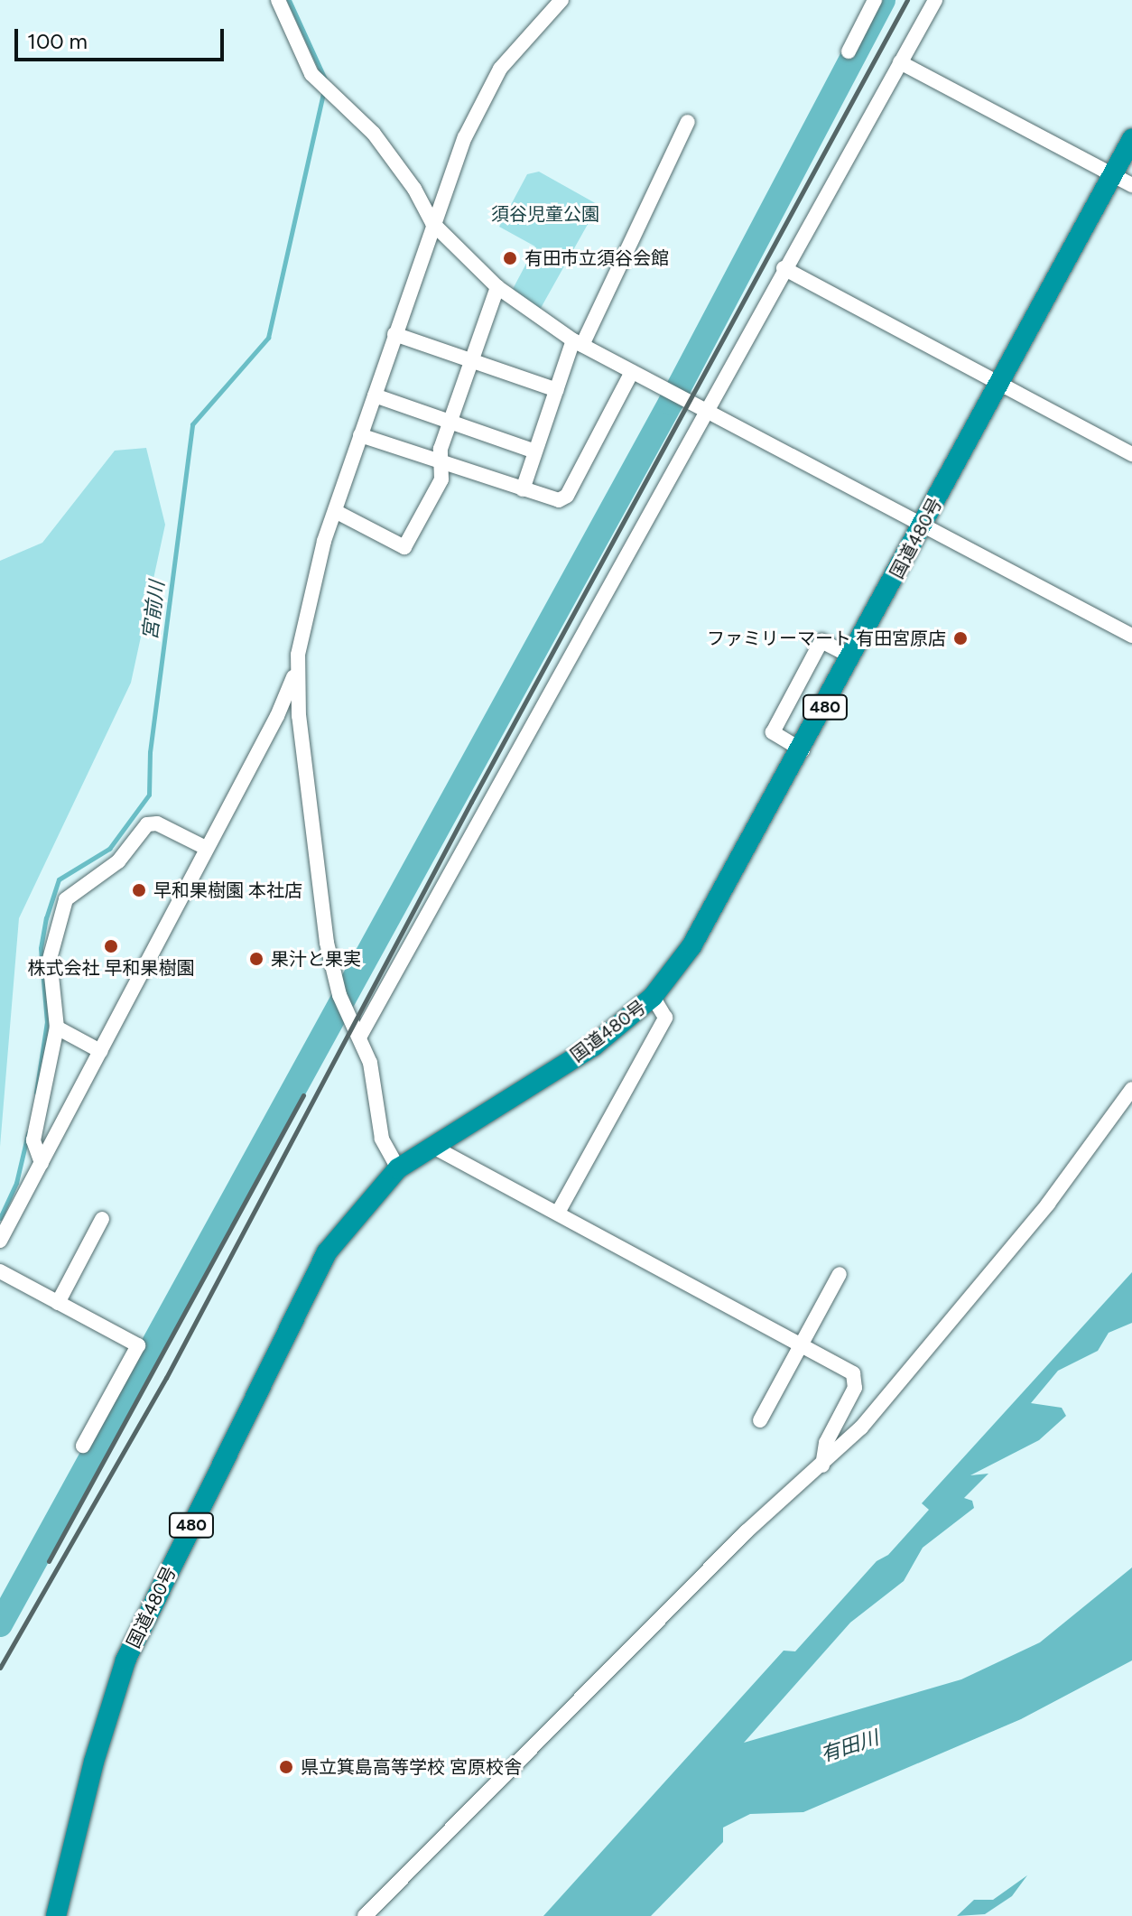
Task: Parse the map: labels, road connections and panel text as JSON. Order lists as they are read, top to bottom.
{
  "streets": {
    "highway": ["国道480号", "480"]
  },
  "water": ["宮前川", "有田川"],
  "parks": ["須谷児童公園"],
  "places": [
    "有田市立須谷会館",
    "ファミリーマート 有田宮原店",
    "早和果樹園 本社店",
    "株式会社 早和果樹園",
    "果汁と果実",
    "県立箕島高等学校 宮原校舎"
  ],
  "scale_bar": "100 m"
}
